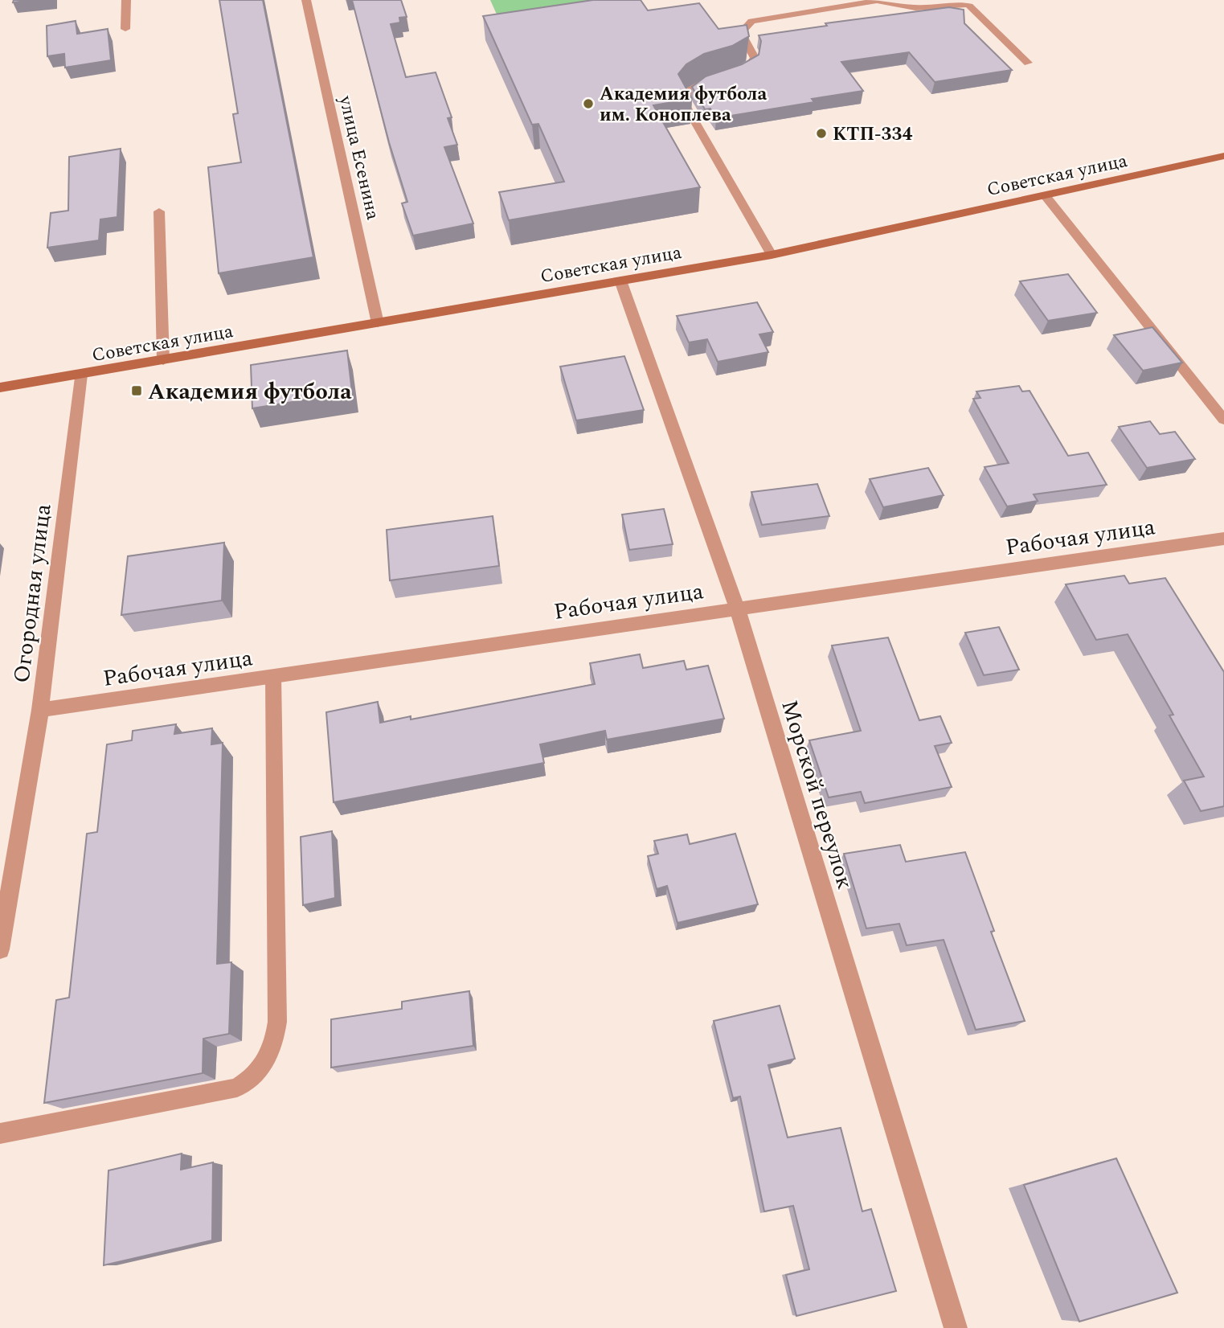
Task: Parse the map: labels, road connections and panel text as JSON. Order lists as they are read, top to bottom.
{
  "streets": {
    "main road": ["Советская улица"],
    "street": [
      "улица Есенина",
      "Рабочая улица",
      "Огородная улица",
      "Морской переулок"
    ]
  },
  "crossings": [
    ["улица Есенина", "Советская улица"],
    ["Советская улица", "Огородная улица"],
    ["Советская улица", "Морской переулок"],
    ["Рабочая улица", "Огородная улица"],
    ["Рабочая улица", "Морской переулок"]
  ],
  "places": {
    "other": ["Академия футбола им. Коноплева", "КТП-334"],
    "transit": ["Академия футбола"]
  }
}
